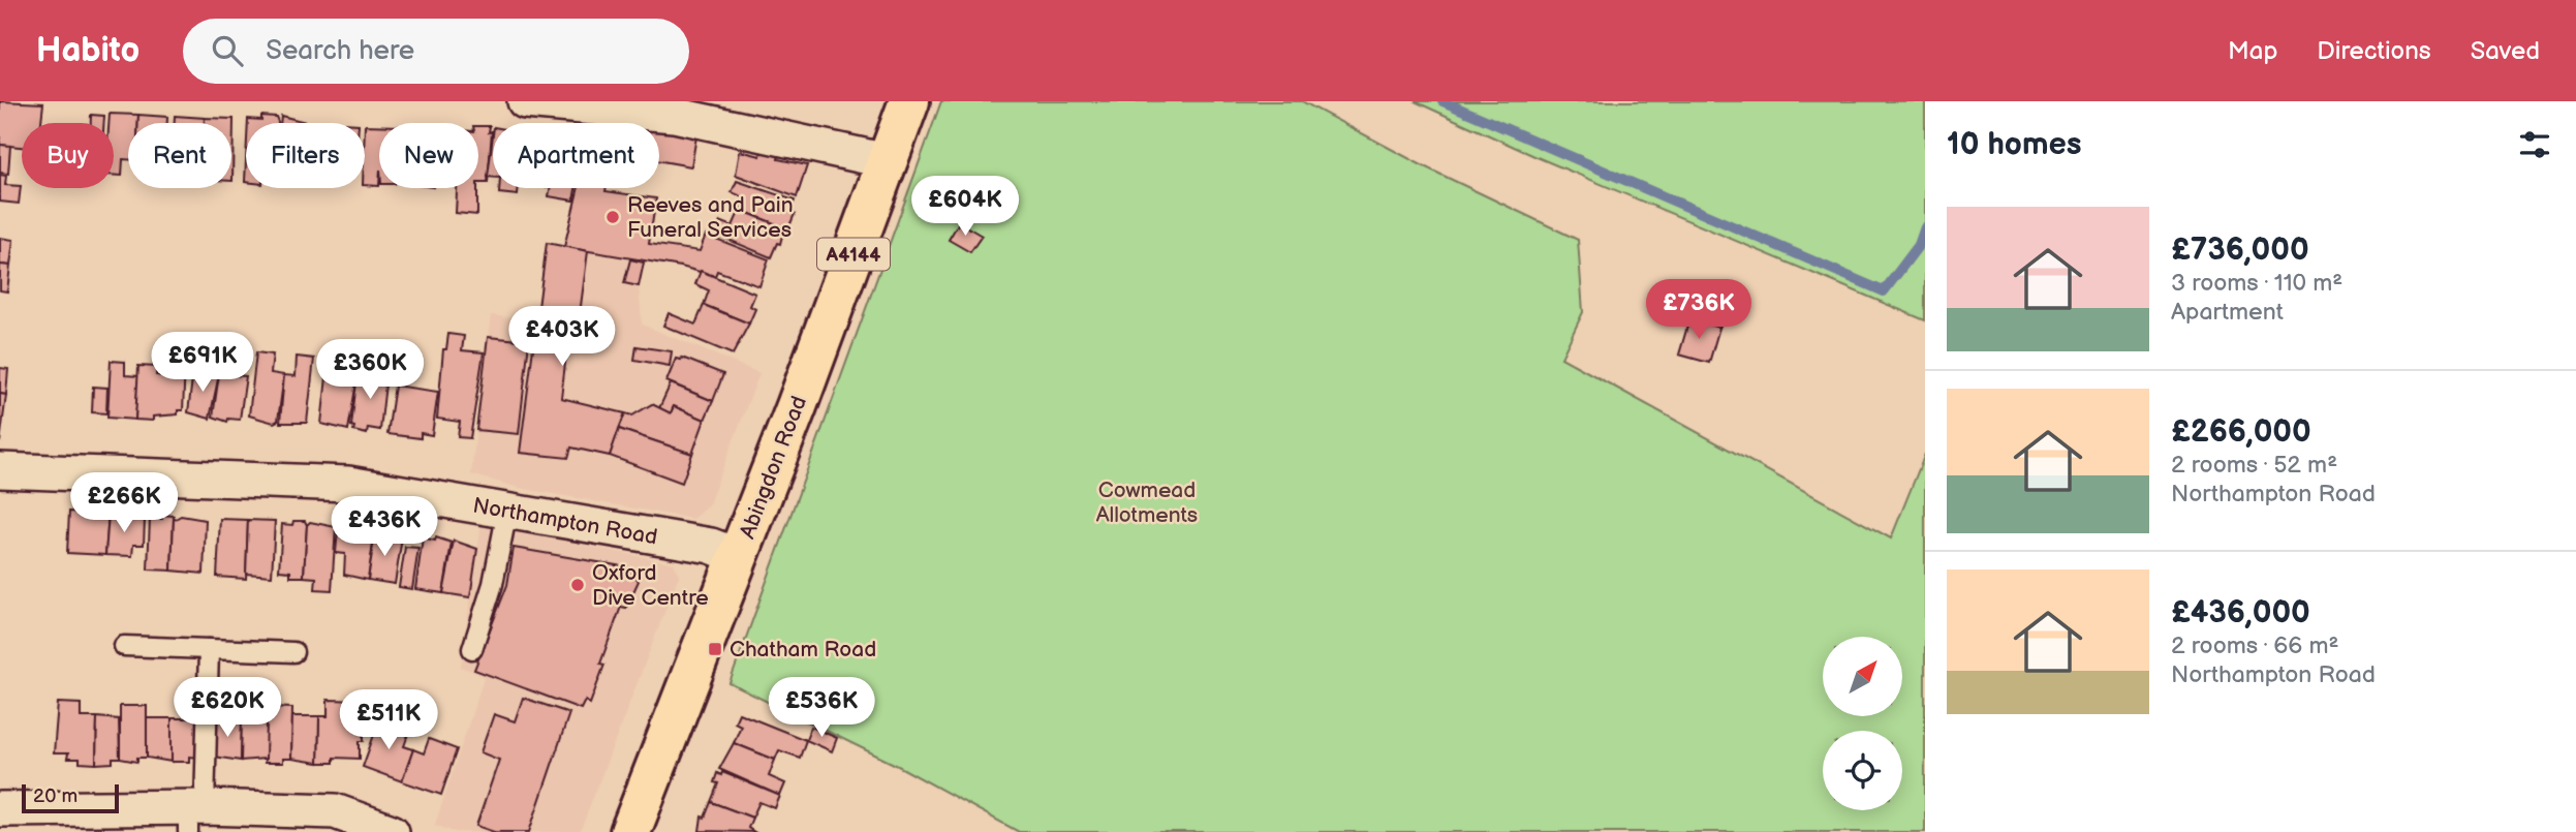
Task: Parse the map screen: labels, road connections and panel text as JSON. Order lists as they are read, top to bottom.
{
  "streets": {
    "main road": ["A4144", "Abingdon Road"],
    "street": ["Northampton Road"]
  },
  "crossings": [
    ["Abingdon Road", "Northampton Road"]
  ],
  "parks": ["Cowmead Allotments"],
  "places": {
    "other": ["Reeves and Pain Funeral Services", "Oxford Dive Centre"],
    "transit": ["Chatham Road"]
  },
  "scale_bar": "20 m",
  "north": "top right",
  "page": {
    "header": "Habito",
    "search": "Search here",
    "nav": ["Map", "Directions", "Saved"],
    "heading": "10 homes",
    "chip": [
      "Buy",
      "Rent",
      "Filters",
      "New",
      "Apartment"
    ],
    "price": [
      "£604K",
      "£736K",
      "£403K",
      "£691K",
      "£360K",
      "£266K",
      "£436K",
      "£620K",
      "£536K",
      "£511K"
    ],
    "list": [
      {
        "name": "£736,000",
        "note": "3 rooms · 110 m² · Apartment"
      },
      {
        "name": "£266,000",
        "note": "2 rooms · 52 m² · Northampton Road"
      },
      {
        "name": "£436,000",
        "note": "2 rooms · 66 m² · Northampton Road"
      }
    ],
    "scale": "20 m"
  }
}
